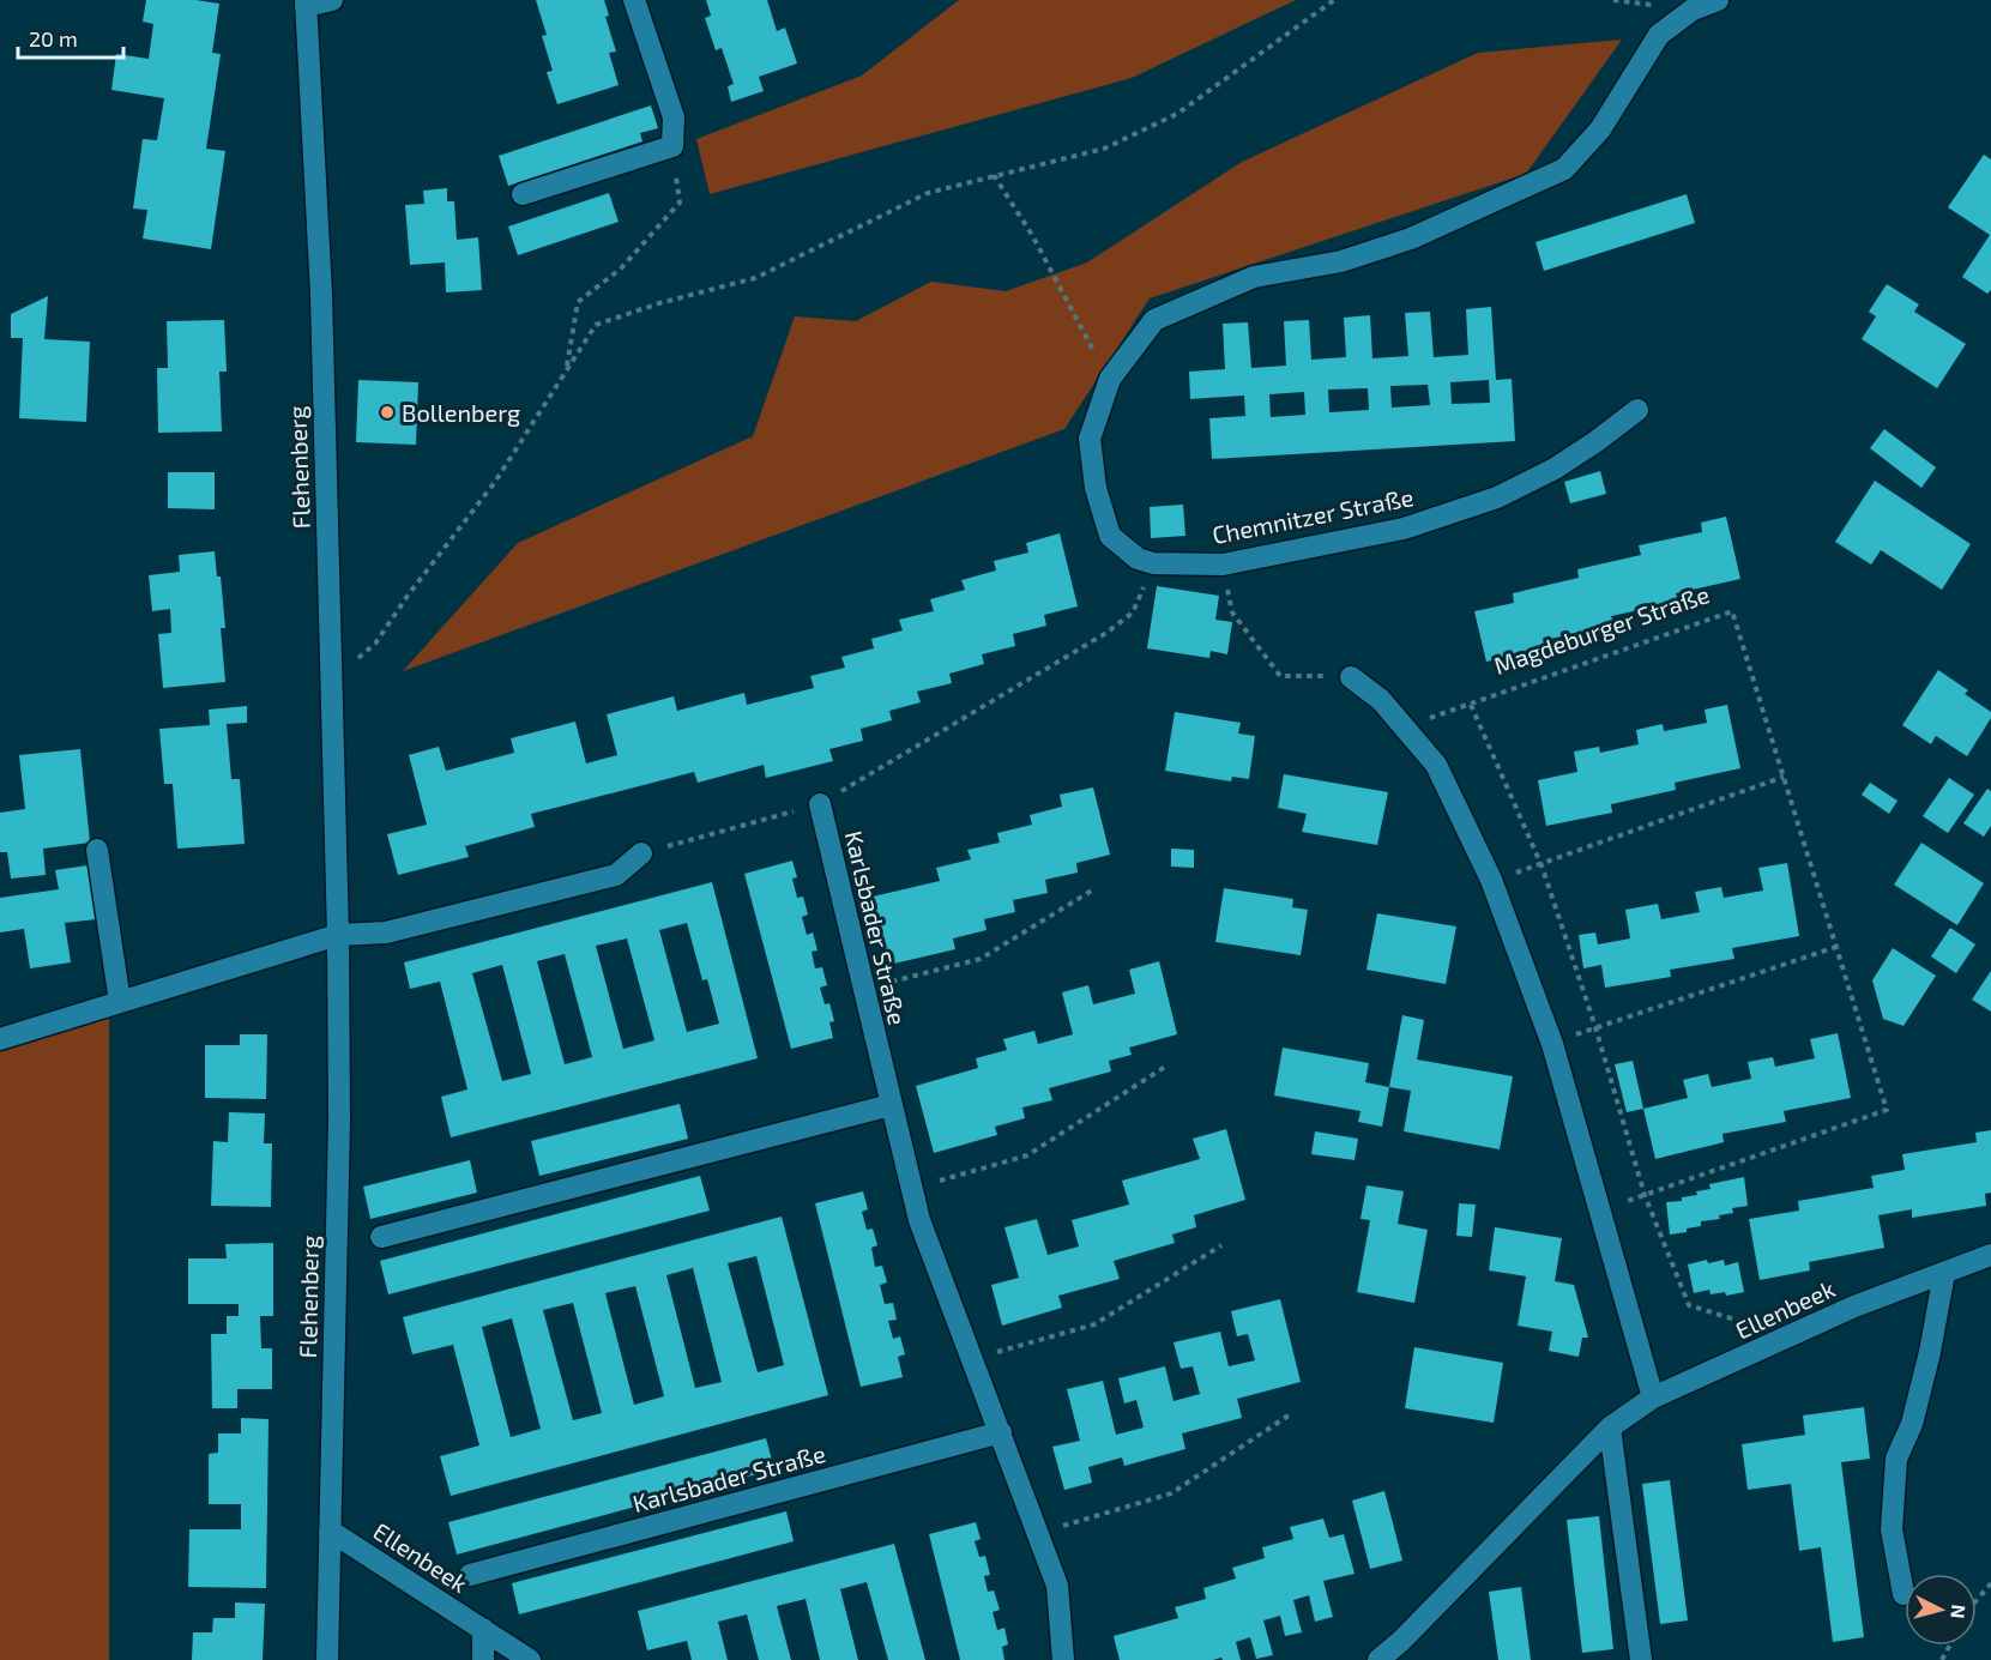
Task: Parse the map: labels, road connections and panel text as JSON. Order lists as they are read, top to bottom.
{
  "streets": {
    "street": [
      "Flehenberg",
      "Chemnitzer Straße",
      "Karlsbader Straße",
      "Ellenbeek"
    ],
    "path": ["Magdeburger Straße"]
  },
  "crossings": [
    ["Flehenberg", "Ellenbeek"]
  ],
  "places": ["Bollenberg"],
  "scale_bar": "20 m",
  "north": "right"
}
